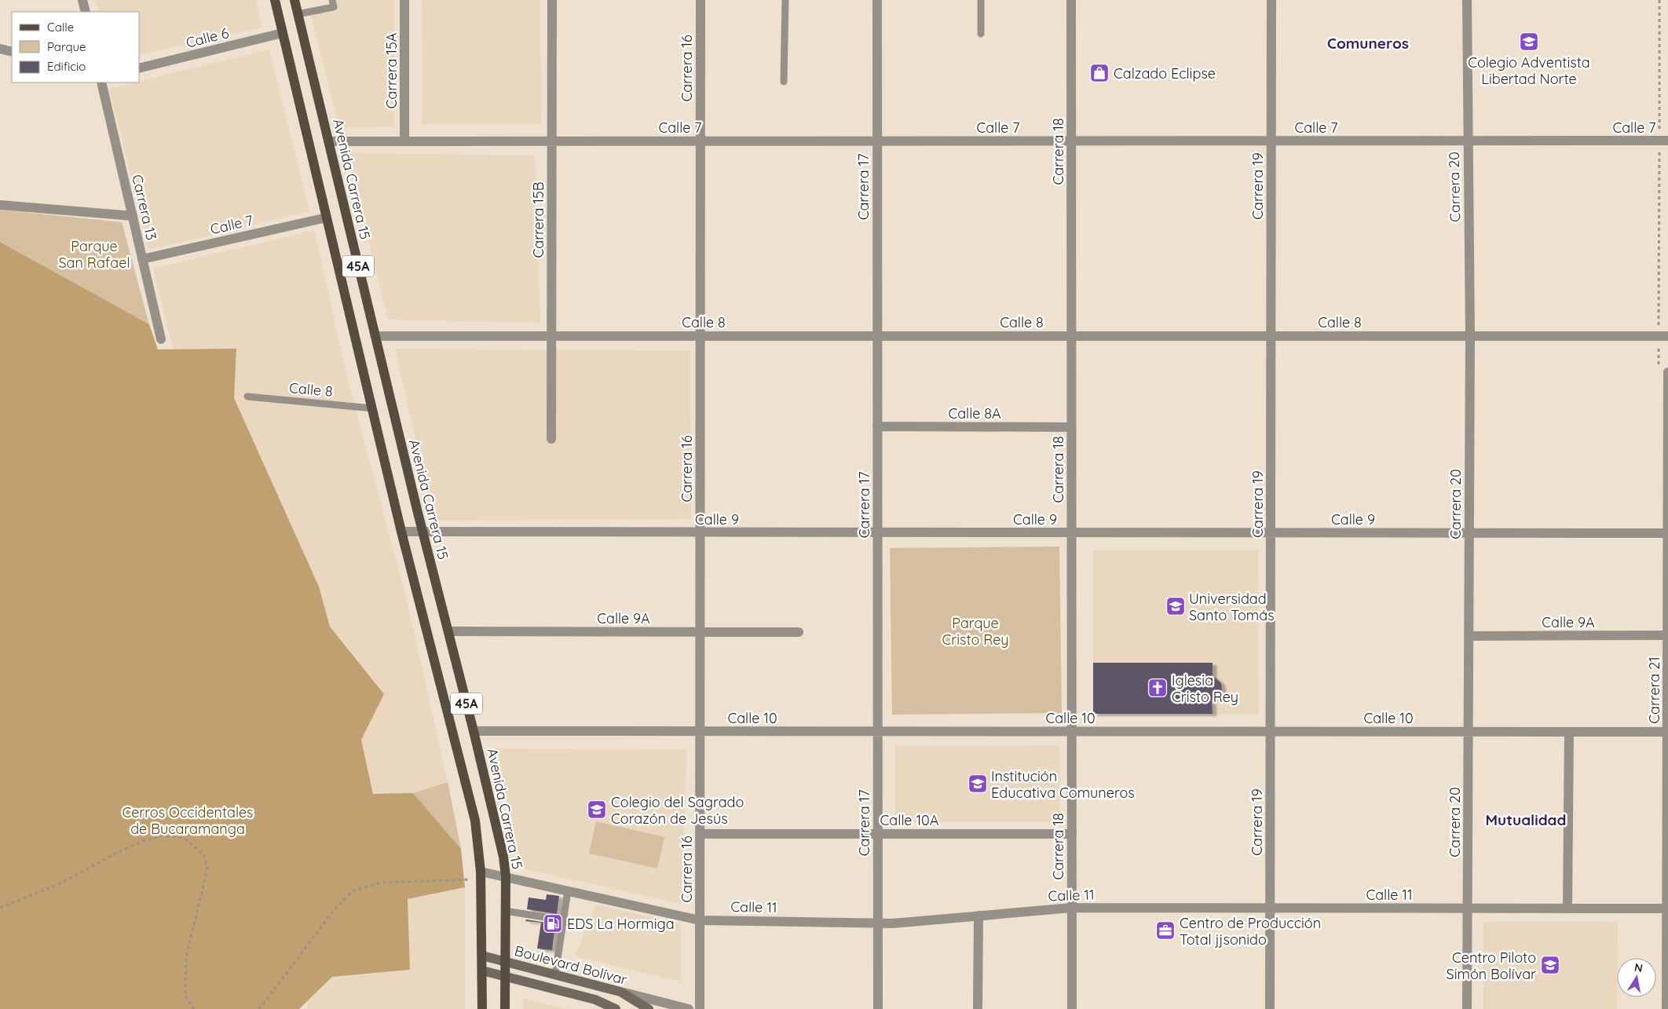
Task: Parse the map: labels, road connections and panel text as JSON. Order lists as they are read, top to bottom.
{
  "streets": {
    "main road": ["Avenida Carrera 15", "45A", "Boulevard Bolívar"],
    "street": [
      "Calle 6",
      "Carrera 16",
      "Carrera 15A",
      "Calle 7",
      "Carrera 18",
      "Carrera 19",
      "Carrera 17",
      "Carrera 20",
      "Carrera 13",
      "Carrera 15B",
      "Calle 8",
      "Calle 8A",
      "Calle 9",
      "Calle 9A",
      "Carrera 21",
      "Calle 10",
      "Calle 10A",
      "Calle 11"
    ]
  },
  "crossings": [
    ["Calle 6", "45A"],
    ["Carrera 16", "Calle 7"],
    ["Carrera 16", "Calle 8"],
    ["Carrera 16", "Calle 9"],
    ["Carrera 16", "Calle 9A"],
    ["Carrera 16", "Calle 10"],
    ["Carrera 16", "Calle 10A"],
    ["Carrera 16", "Calle 11"],
    ["Carrera 15A", "Calle 7"],
    ["Calle 7", "Carrera 18"],
    ["Calle 7", "Avenida Carrera 15"],
    ["Calle 7", "Carrera 19"],
    ["Calle 7", "Carrera 17"],
    ["Calle 7", "Carrera 20"],
    ["Calle 7", "Carrera 13"],
    ["Calle 7", "Carrera 15B"],
    ["Calle 7", "45A"],
    ["Carrera 18", "Calle 8"],
    ["Carrera 18", "Calle 8A"],
    ["Carrera 18", "Calle 9"],
    ["Carrera 18", "Calle 10"],
    ["Carrera 18", "Calle 10A"],
    ["Carrera 18", "Calle 11"],
    ["Avenida Carrera 15", "Calle 8"],
    ["Avenida Carrera 15", "Calle 9"],
    ["Avenida Carrera 15", "Calle 9A"],
    ["Avenida Carrera 15", "Calle 10"],
    ["Avenida Carrera 15", "Calle 11"],
    ["Avenida Carrera 15", "Boulevard Bolívar"],
    ["Carrera 19", "Calle 8"],
    ["Carrera 19", "Calle 9"],
    ["Carrera 19", "Calle 10"],
    ["Carrera 19", "Calle 11"],
    ["Carrera 17", "Calle 8"],
    ["Carrera 17", "Calle 8A"],
    ["Carrera 17", "Calle 9"],
    ["Carrera 17", "Calle 10"],
    ["Carrera 17", "Calle 10A"],
    ["Carrera 17", "Calle 11"],
    ["Carrera 20", "Calle 8"],
    ["Carrera 20", "Calle 9"],
    ["Carrera 20", "Calle 9A"],
    ["Carrera 20", "Calle 10"],
    ["Carrera 20", "Calle 11"],
    ["Carrera 15B", "Calle 8"],
    ["45A", "Calle 8"],
    ["45A", "Calle 9"],
    ["45A", "Calle 11"],
    ["45A", "Boulevard Bolívar"],
    ["Calle 9", "Carrera 21"],
    ["Calle 9A", "Carrera 21"],
    ["Carrera 21", "Calle 10"],
    ["Carrera 21", "Calle 11"]
  ],
  "districts": ["Comuneros", "Mutualidad"],
  "parks": ["Parque San Rafael", "Parque Cristo Rey", "Cerros Occidentales de Bucaramanga"],
  "places": {
    "school or university": [
      "Colegio Adventista Libertad Norte",
      "Universidad Santo Tomás",
      "Institución Educativa Comuneros",
      "Colegio del Sagrado Corazón de Jesús",
      "Centro Piloto Simón Bolívar"
    ],
    "shop": ["Calzado Eclipse"],
    "church": ["Iglesia Cristo Rey"],
    "fuel station": ["EDS La Hormiga"],
    "office": ["Centro de Producción Total jjsonido"]
  },
  "legend": ["Calle", "Parque", "Edificio"],
  "north": "top"
}
